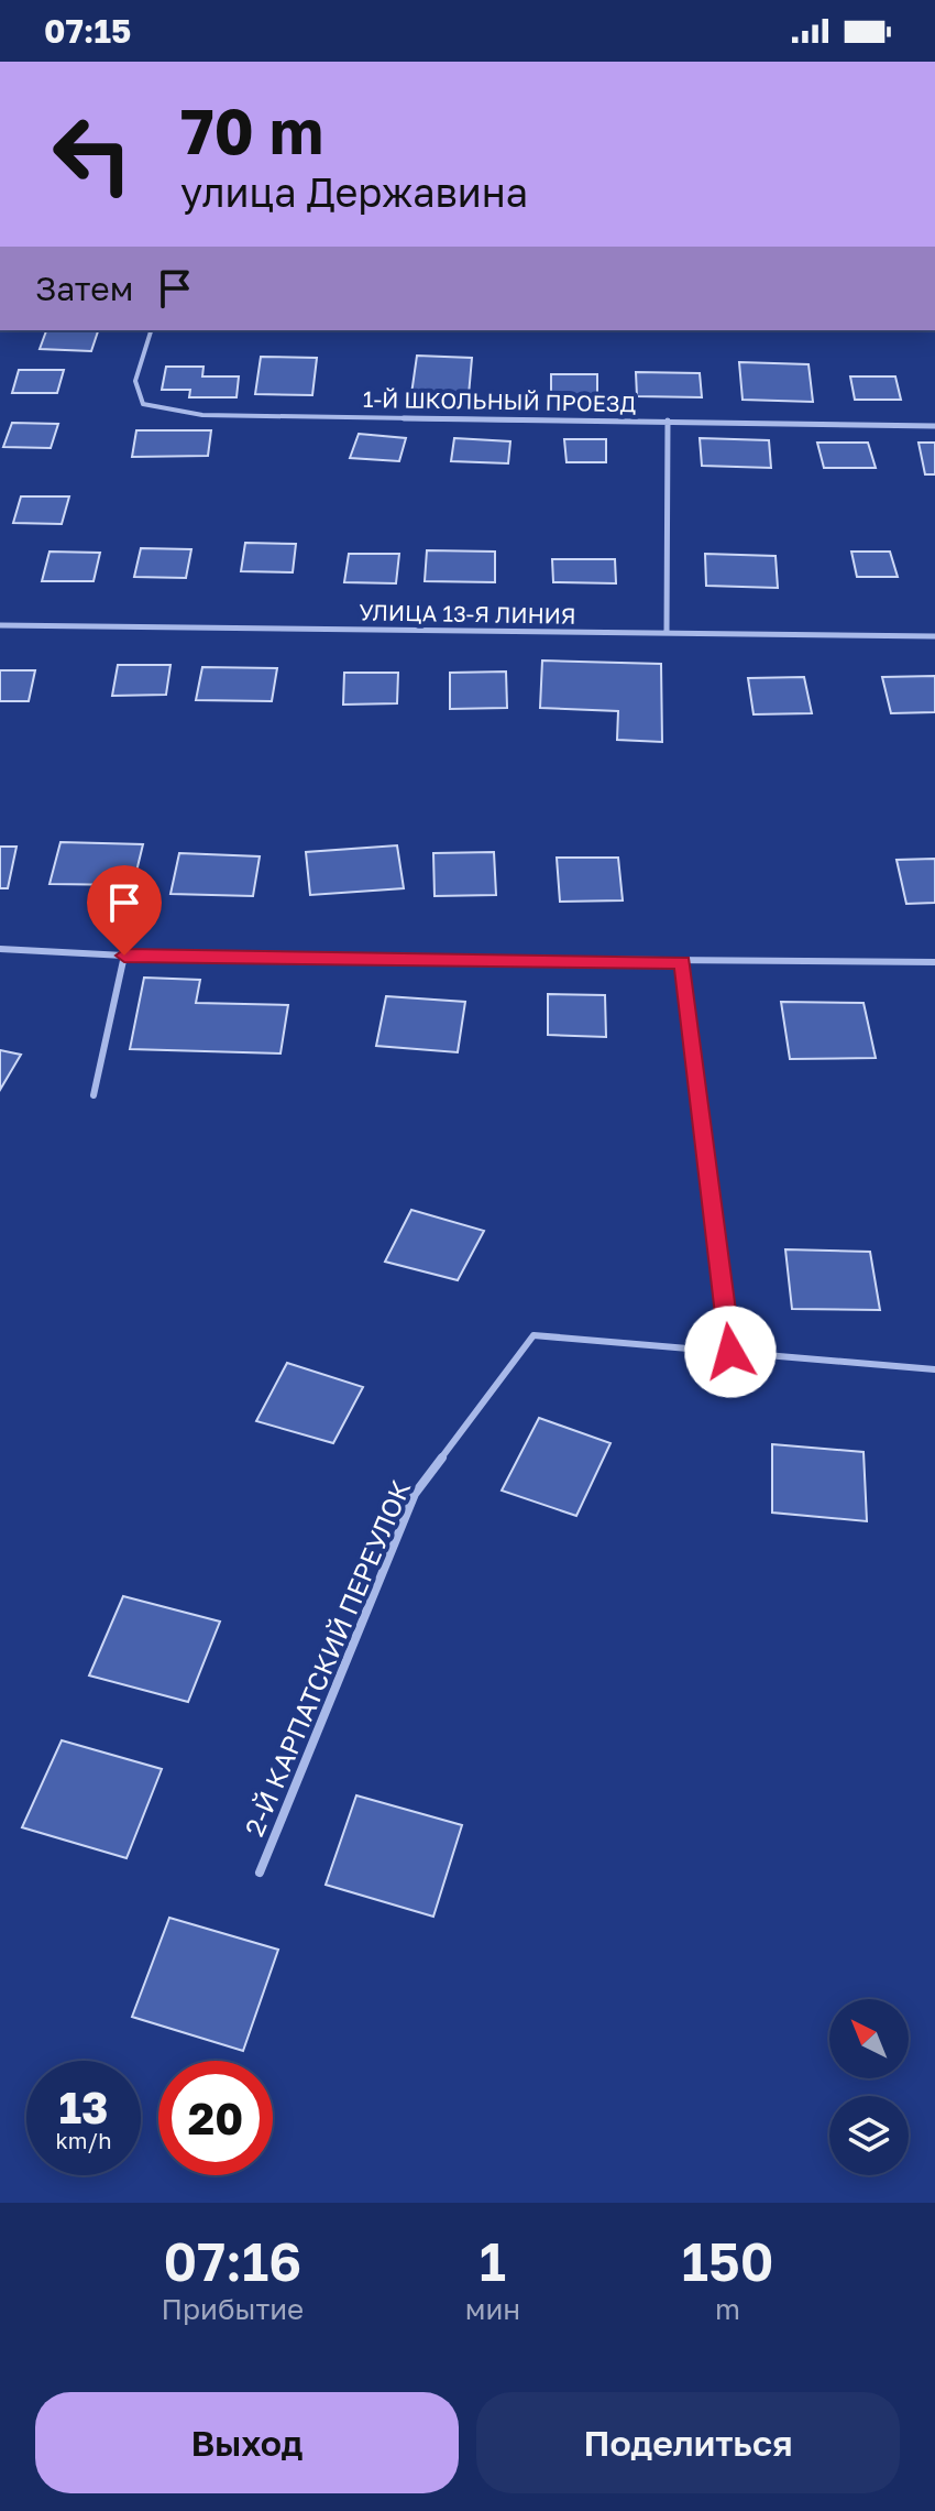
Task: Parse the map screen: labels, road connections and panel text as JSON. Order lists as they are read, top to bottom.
{
  "streets": {
    "lane": ["1-Й ШКОЛЬНЫЙ ПРОЕЗД", "УЛИЦА 13-Я ЛИНИЯ", "2-Й КАРПАТСКИЙ ПЕРЕУЛОК"]
  },
  "north": "top left",
  "page": {
    "status": "07:15",
    "turn": ["70 m", "улица Державина"],
    "then": "Затем",
    "speed": "13 km/h",
    "limit": "20",
    "eta": [
      "07:16",
      "Прибытие",
      "1",
      "мин",
      "150",
      "m"
    ],
    "buttons": ["Выход", "Поделиться"]
  }
}
